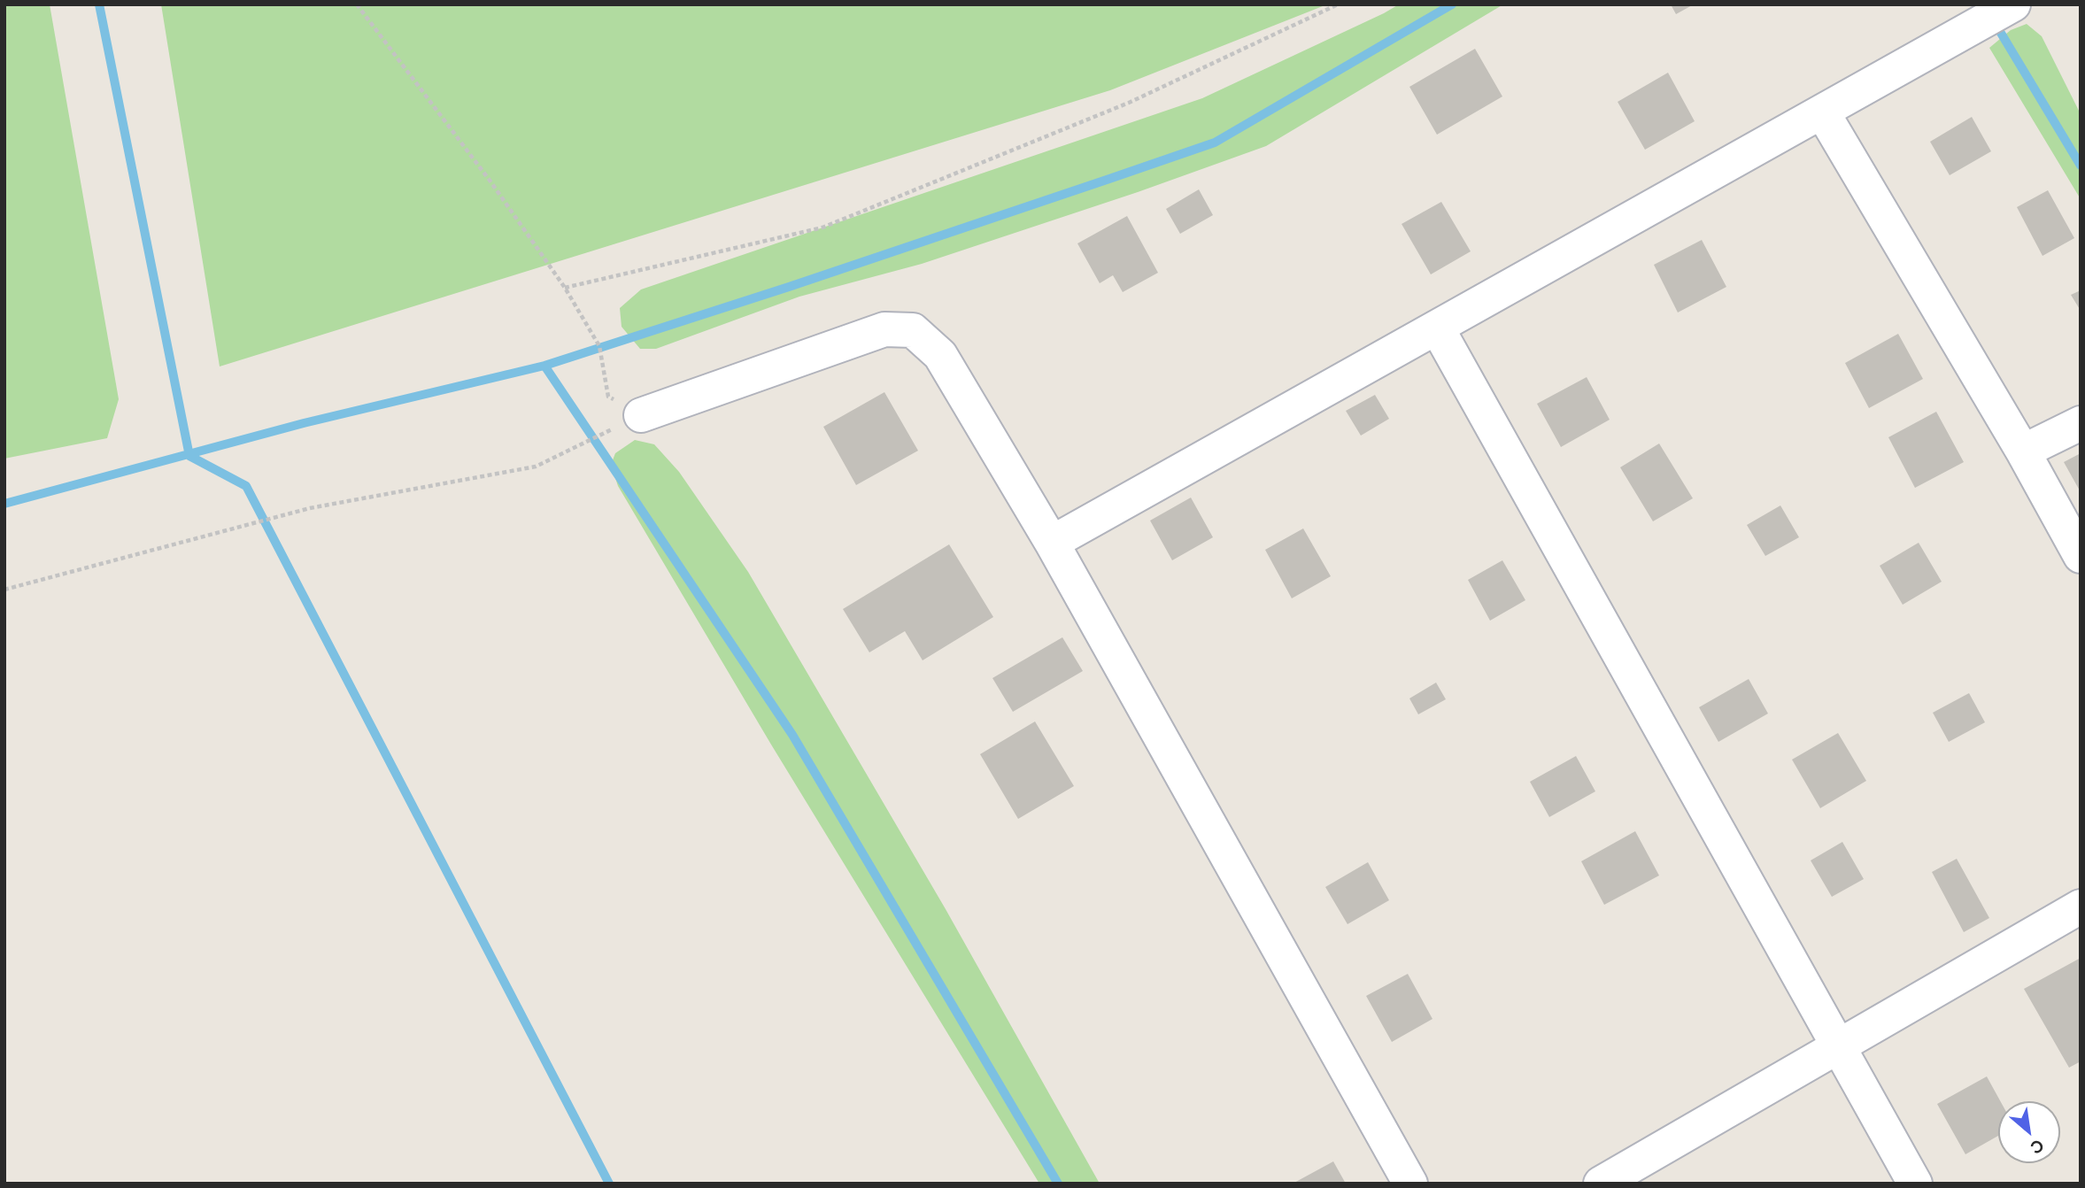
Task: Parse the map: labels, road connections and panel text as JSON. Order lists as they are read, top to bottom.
{
  "north": "bottom right"
}
